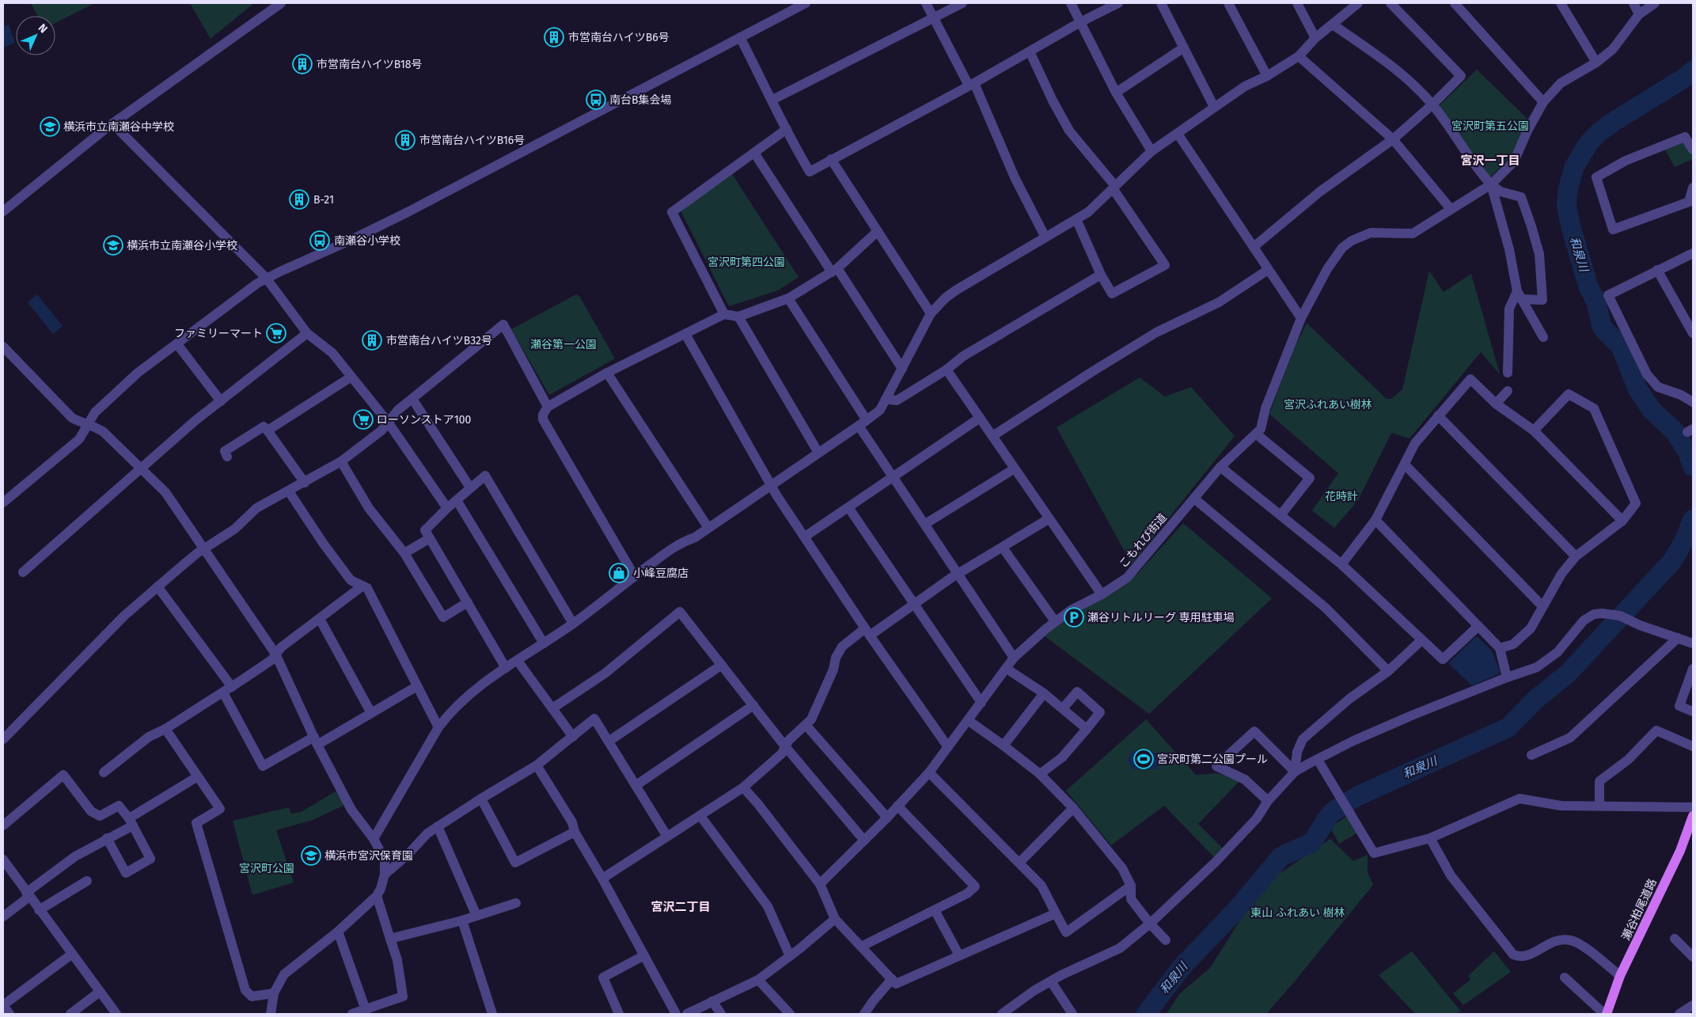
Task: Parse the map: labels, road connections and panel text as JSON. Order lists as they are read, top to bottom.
{
  "streets": {
    "main road": ["瀬谷柏尾道路"],
    "street": ["こもれび街道"]
  },
  "districts": ["宮沢一丁目", "宮沢二丁目"],
  "water": ["和泉川"],
  "parks": [
    "宮沢町第五公園",
    "宮沢町第四公園",
    "瀬谷第一公園",
    "宮沢ふれあい樹林",
    "花時計",
    "宮沢町公園",
    "東山 ふれあい 樹林"
  ],
  "places": {
    "building": [
      "市営南台ハイツB6号",
      "市営南台ハイツB18号",
      "市営南台ハイツB16号",
      "B-21",
      "市営南台ハイツB32号"
    ],
    "bus stop": ["南台B集会場", "南瀬谷小学校"],
    "school or university": ["横浜市立南瀬谷中学校", "横浜市立南瀬谷小学校", "横浜市宮沢保育園"],
    "supermarket": ["ファミリーマート", "ローソンストア100"],
    "shop": ["小峰豆腐店"],
    "parking": ["瀬谷リトルリーグ 専用駐車場"],
    "sports": ["宮沢町第二公園プール"]
  },
  "north": "top right"
}
